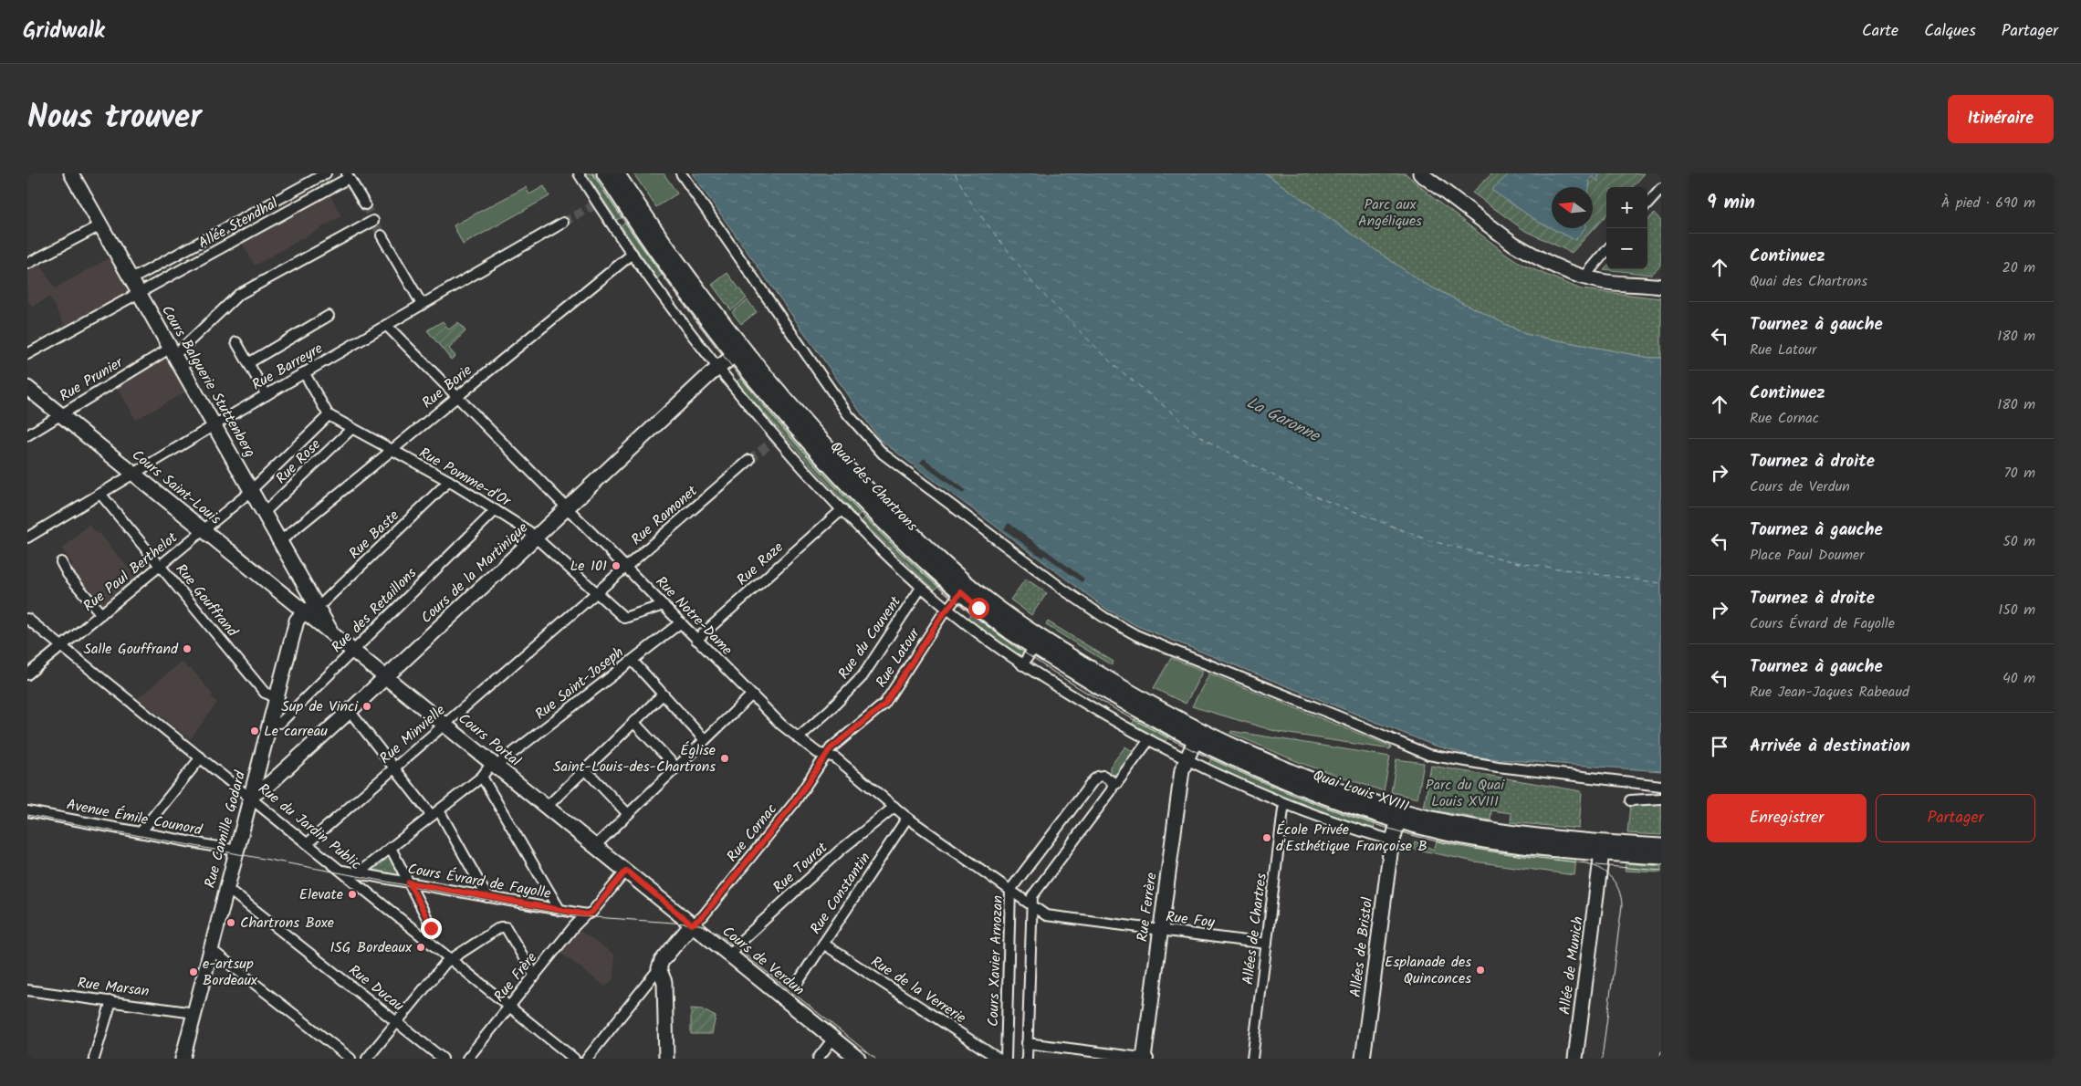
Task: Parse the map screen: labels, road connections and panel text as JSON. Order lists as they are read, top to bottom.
{
  "streets": {
    "main road": [
      "Cours Balguerie Stuttenberg",
      "Quai des Chartrons",
      "Cours Saint-Louis",
      "Cours de la Martinique",
      "Cours Portal",
      "Quai Louis XVIII",
      "Rue Camille Godard",
      "Rue Ferrère",
      "Allées de Bristol",
      "Cours de Verdun",
      "Allée de Munich"
    ],
    "street": [
      "Allée Stendhal",
      "Rue Barreyre",
      "Rue Prunier",
      "Rue Borie",
      "Rue Rose",
      "Rue Pomme-d'Or",
      "Rue Ramonet",
      "Rue Baste",
      "Rue Raze",
      "Rue Paul Berthelot",
      "Rue Gouffrand",
      "Rue des Retaillons",
      "Rue Notre-Dame",
      "Rue du Couvent",
      "Rue Latour",
      "Rue Saint-Joseph",
      "Rue Minvielle",
      "Avenue Émile Counord",
      "Rue du Jardin Public",
      "Rue Cornac",
      "Rue Tourat",
      "Cours Évrard de Fayolle",
      "Rue Constantin",
      "Rue Foy",
      "Allées de Chartres",
      "Cours Xavier Arnozan",
      "Rue Frère",
      "Rue Marsan",
      "Rue Ducau",
      "Rue de la Verrerie"
    ]
  },
  "crossings": [
    ["Allée Stendhal", "Cours Balguerie Stuttenberg"],
    ["Rue Barreyre", "Cours Balguerie Stuttenberg"],
    ["Rue Barreyre", "Rue Pomme-d'Or"],
    ["Rue Barreyre", "Cours Saint-Louis"],
    ["Rue Barreyre", "Rue Gouffrand"],
    ["Rue Barreyre", "Rue Notre-Dame"],
    ["Rue Prunier", "Cours Balguerie Stuttenberg"],
    ["Rue Prunier", "Cours Saint-Louis"],
    ["Cours Balguerie Stuttenberg", "Rue Borie"],
    ["Cours Balguerie Stuttenberg", "Rue Rose"],
    ["Cours Balguerie Stuttenberg", "Cours Saint-Louis"],
    ["Cours Balguerie Stuttenberg", "Rue Baste"],
    ["Cours Balguerie Stuttenberg", "Rue Paul Berthelot"],
    ["Cours Balguerie Stuttenberg", "Cours Portal"],
    ["Cours Balguerie Stuttenberg", "Rue Camille Godard"],
    ["Rue Borie", "Rue Pomme-d'Or"],
    ["Rue Borie", "Rue Notre-Dame"],
    ["Rue Rose", "Rue Pomme-d'Or"],
    ["Rue Pomme-d'Or", "Rue Ramonet"],
    ["Rue Pomme-d'Or", "Rue Baste"],
    ["Rue Pomme-d'Or", "Rue Paul Berthelot"],
    ["Rue Pomme-d'Or", "Cours de la Martinique"],
    ["Rue Pomme-d'Or", "Rue des Retaillons"],
    ["Rue Pomme-d'Or", "Rue Notre-Dame"],
    ["Rue Pomme-d'Or", "Rue Minvielle"],
    ["Quai des Chartrons", "Cours de la Martinique"],
    ["Quai des Chartrons", "Rue Latour"],
    ["Quai des Chartrons", "Quai Louis XVIII"],
    ["Quai des Chartrons", "Rue Ferrère"],
    ["Cours Saint-Louis", "Rue Baste"],
    ["Cours Saint-Louis", "Rue Paul Berthelot"],
    ["Cours Saint-Louis", "Cours Portal"],
    ["Cours Saint-Louis", "Rue Camille Godard"],
    ["Rue Ramonet", "Rue Notre-Dame"],
    ["Rue Ramonet", "Rue Minvielle"],
    ["Rue Baste", "Cours Portal"],
    ["Rue Baste", "Rue Camille Godard"],
    ["Rue Raze", "Rue Notre-Dame"],
    ["Rue Paul Berthelot", "Rue Gouffrand"],
    ["Rue Paul Berthelot", "Rue du Jardin Public"],
    ["Cours de la Martinique", "Rue Notre-Dame"],
    ["Cours de la Martinique", "Cours Portal"],
    ["Cours de la Martinique", "Rue du Jardin Public"],
    ["Cours de la Martinique", "Rue Camille Godard"],
    ["Rue Gouffrand", "Rue Camille Godard"],
    ["Rue des Retaillons", "Cours Portal"],
    ["Rue des Retaillons", "Rue Camille Godard"],
    ["Rue Notre-Dame", "Rue du Couvent"],
    ["Rue Notre-Dame", "Rue Latour"],
    ["Rue Notre-Dame", "Rue Saint-Joseph"],
    ["Rue Notre-Dame", "Rue Cornac"],
    ["Rue Notre-Dame", "Rue Tourat"],
    ["Rue Notre-Dame", "Rue Constantin"],
    ["Rue Notre-Dame", "Rue Foy"],
    ["Rue Notre-Dame", "Cours Xavier Arnozan"],
    ["Rue Latour", "Rue Cornac"],
    ["Rue Saint-Joseph", "Cours Portal"],
    ["Rue Saint-Joseph", "Cours Évrard de Fayolle"],
    ["Rue Minvielle", "Cours Portal"],
    ["Rue Minvielle", "Rue du Jardin Public"],
    ["Cours Portal", "Rue Camille Godard"],
    ["Cours Portal", "Cours de Verdun"],
    ["Cours Portal", "Rue Frère"],
    ["Quai Louis XVIII", "Rue Ferrère"],
    ["Quai Louis XVIII", "Allées de Bristol"],
    ["Quai Louis XVIII", "Allée de Munich"],
    ["Avenue Émile Counord", "Rue Camille Godard"],
    ["Rue du Jardin Public", "Rue Camille Godard"],
    ["Rue du Jardin Public", "Cours Évrard de Fayolle"],
    ["Rue du Jardin Public", "Rue Frère"],
    ["Rue Camille Godard", "Rue Marsan"],
    ["Rue Camille Godard", "Rue Ducau"],
    ["Rue Cornac", "Cours de Verdun"],
    ["Rue Tourat", "Cours de Verdun"],
    ["Cours Évrard de Fayolle", "Rue Frère"],
    ["Rue Constantin", "Rue de la Verrerie"],
    ["Rue Ferrère", "Rue Foy"],
    ["Rue Foy", "Allées de Chartres"],
    ["Rue Foy", "Cours Xavier Arnozan"],
    ["Cours de Verdun", "Rue Frère"]
  ],
  "water": ["La Garonne"],
  "parks": ["Parc aux Angéliques", "Parc du Quai Louis XVIII"],
  "places": [
    "Le 101",
    "Salle Gouffrand",
    "Sup de Vinci",
    "Le carreau",
    "Église Saint-Louis-des-Chartrons",
    "École Privée d'Esthétique Françoise B",
    "Elevate",
    "Chartrons Boxe",
    "ISG Bordeaux",
    "Esplanade des Quinconces",
    "e-artsup Bordeaux"
  ],
  "north": "left",
  "page": {
    "header": "Gridwalk",
    "nav": ["Carte", "Calques", "Partager"],
    "title": "Nous trouver",
    "buttons": [
      "Itinéraire",
      ["Enregistrer", "Partager"]
    ],
    "heading": ["9 min", "À pied · 690 m"],
    "map_buttons": ["+", "−"],
    "list": [
      ["Continuez", "Quai des Chartrons", "20 m"],
      ["Tournez à gauche", "Rue Latour", "180 m"],
      ["Continuez", "Rue Cornac", "180 m"],
      ["Tournez à droite", "Cours de Verdun", "70 m"],
      ["Tournez à gauche", "Place Paul Doumer", "50 m"],
      ["Tournez à droite", "Cours Évrard de Fayolle", "150 m"],
      ["Tournez à gauche", "Rue Jean-Jaques Rabeaud", "40 m"],
      "Arrivée à destination"
    ]
  }
}
